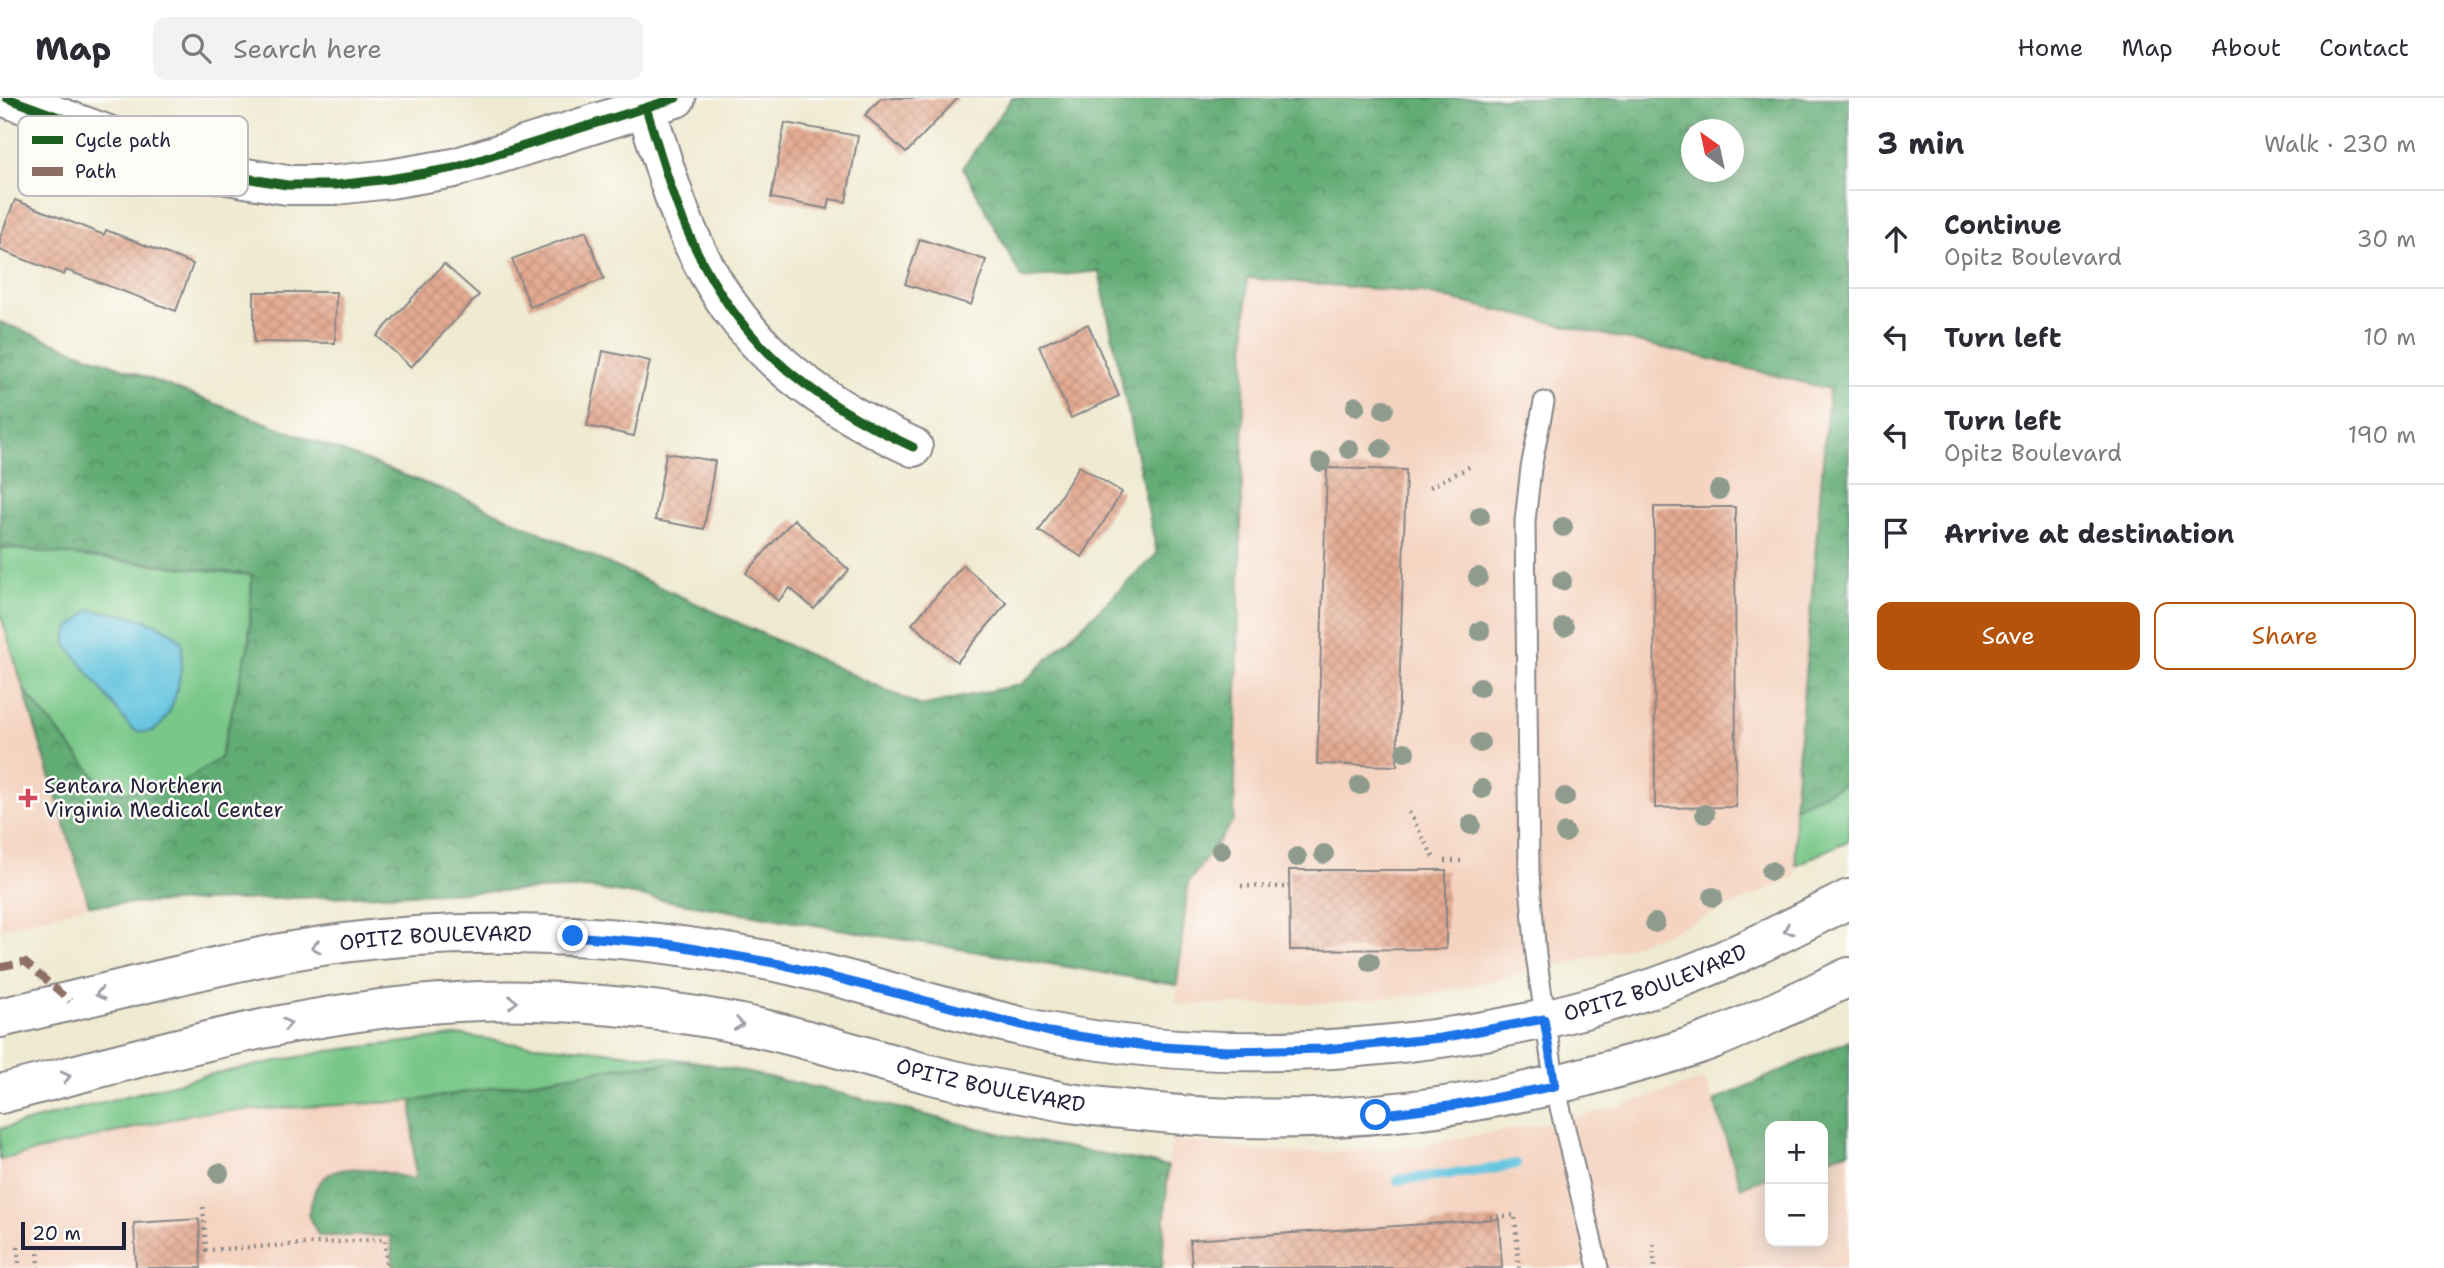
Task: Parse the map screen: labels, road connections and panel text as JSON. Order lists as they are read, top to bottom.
{
  "streets": {
    "main road": ["OPITZ BOULEVARD"]
  },
  "places": {
    "health": ["Sentara Northern Virginia Medical Center"]
  },
  "legend": ["Cycle path", "Path"],
  "scale_bar": "20 m",
  "north": "top left",
  "page": {
    "header": "Map",
    "search": "Search here",
    "nav": [
      "Home",
      "Map",
      "About",
      "Contact"
    ],
    "heading": ["3 min", "Walk · 230 m"],
    "list": [
      ["Continue", "Opitz Boulevard", "30 m"],
      ["Turn left", "10 m"],
      ["Turn left", "Opitz Boulevard", "190 m"],
      "Arrive at destination"
    ],
    "buttons": ["Save", "Share"],
    "map_buttons": ["+", "−"],
    "scale": "20 m"
  }
}
